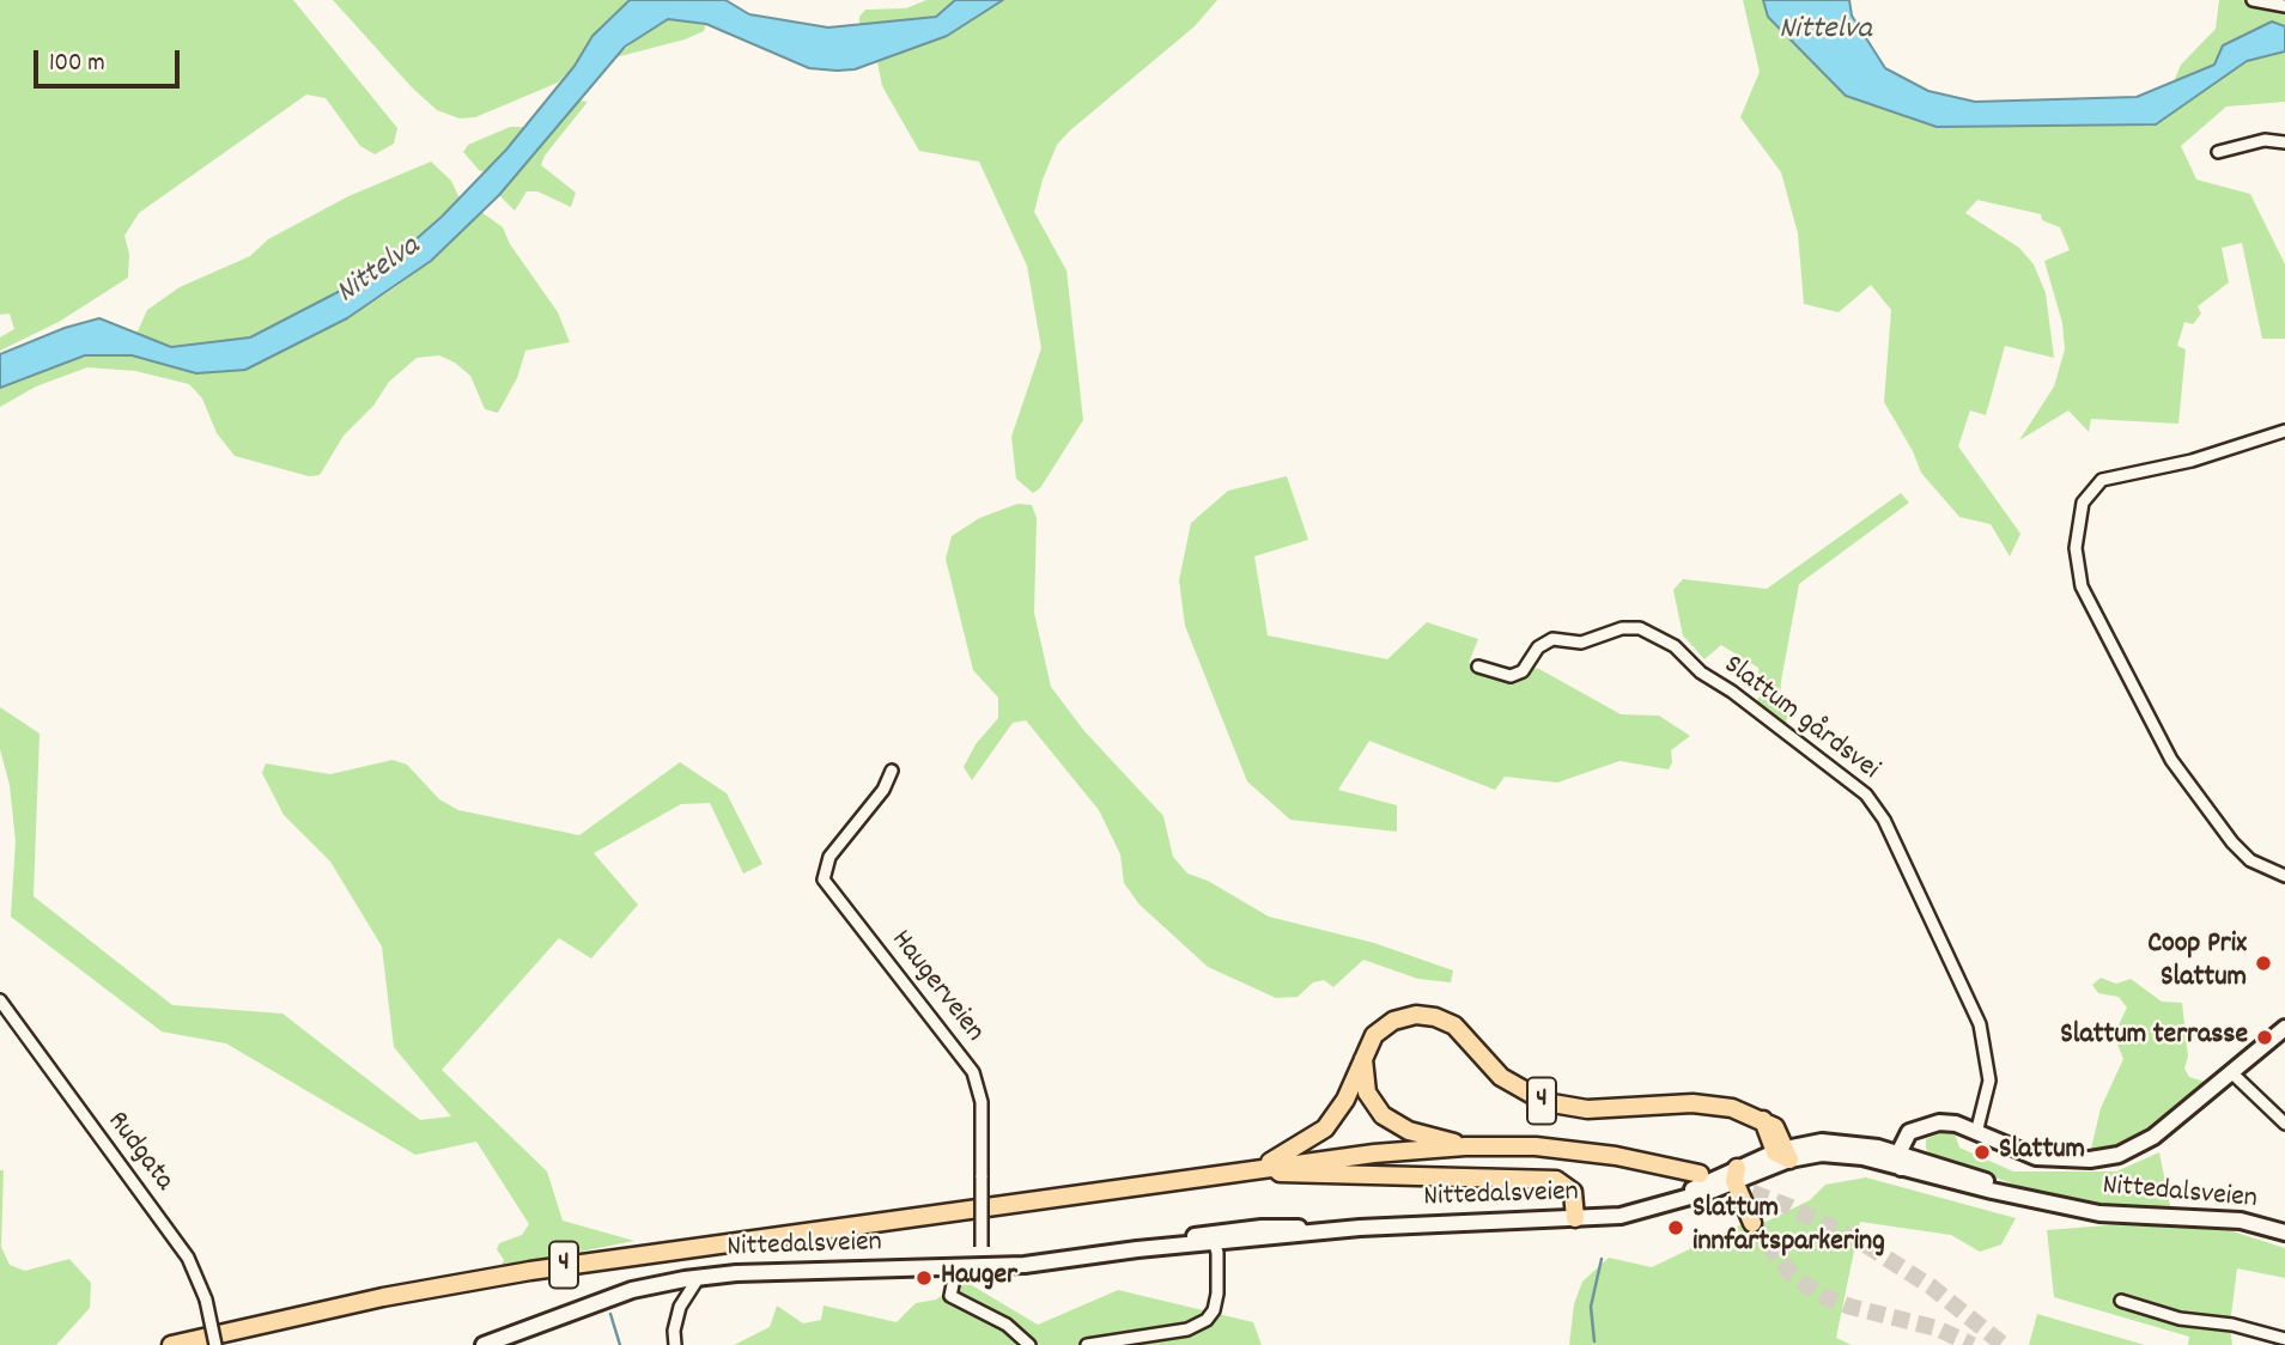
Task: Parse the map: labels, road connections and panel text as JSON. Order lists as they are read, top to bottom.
{
  "streets": {
    "highway": ["4"],
    "main road": ["Nittedalsveien"],
    "street": ["Slattum gårdsvei", "Haugerveien", "Rudgata"]
  },
  "crossings": [
    ["Haugerveien", "Nittedalsveien"],
    ["4", "Nittedalsveien"]
  ],
  "water": ["Nittelva"],
  "places": [
    "Coop Prix Slattum",
    "Slattum terrasse",
    "Slattum",
    "Slattum innfartsparkering",
    "Hauger"
  ],
  "scale_bar": "100 m"
}
